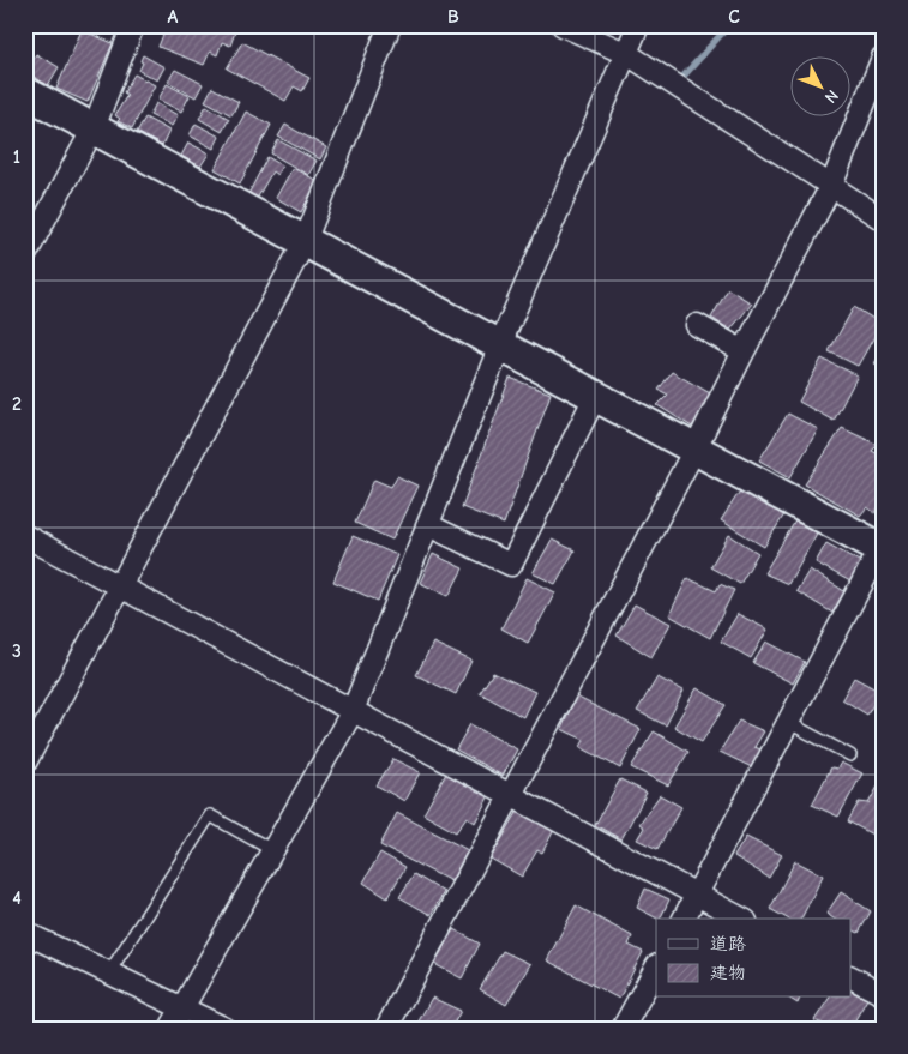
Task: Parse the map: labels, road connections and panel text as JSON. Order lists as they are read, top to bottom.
{
  "legend": ["道路", "建物"],
  "north": "bottom right",
  "grid": {
    "columns": ["A", "B", "C"],
    "rows": [
      "1",
      "2",
      "3",
      "4"
    ]
  }
}
